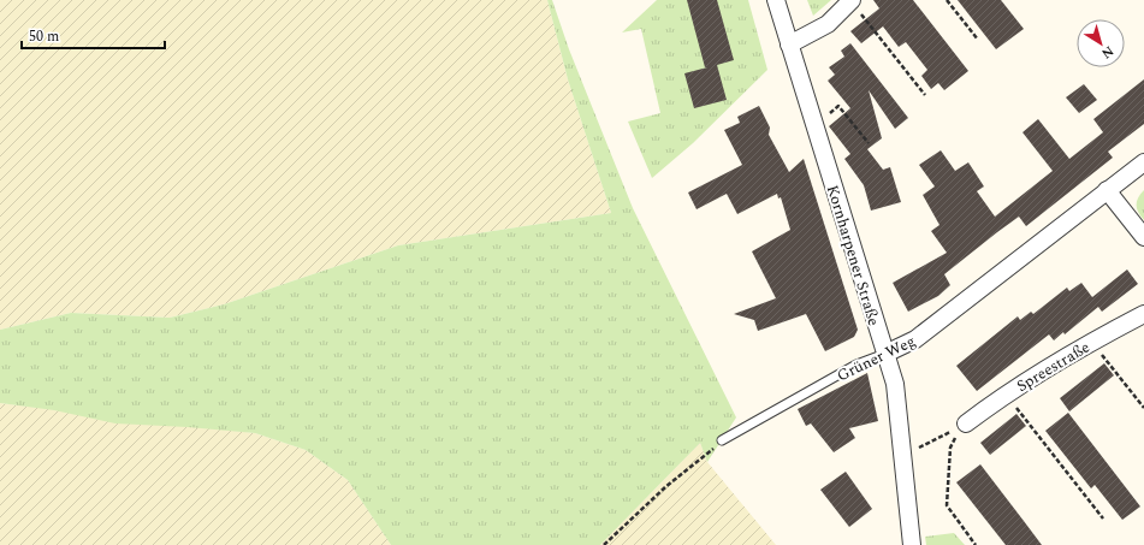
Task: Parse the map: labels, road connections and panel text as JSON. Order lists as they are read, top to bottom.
{
  "streets": {
    "street": ["Kornharpener Straße", "Grüner Weg", "Spreestraße"]
  },
  "crossings": [
    ["Kornharpener Straße", "Grüner Weg"]
  ],
  "scale_bar": "50 m",
  "north": "bottom right"
}
